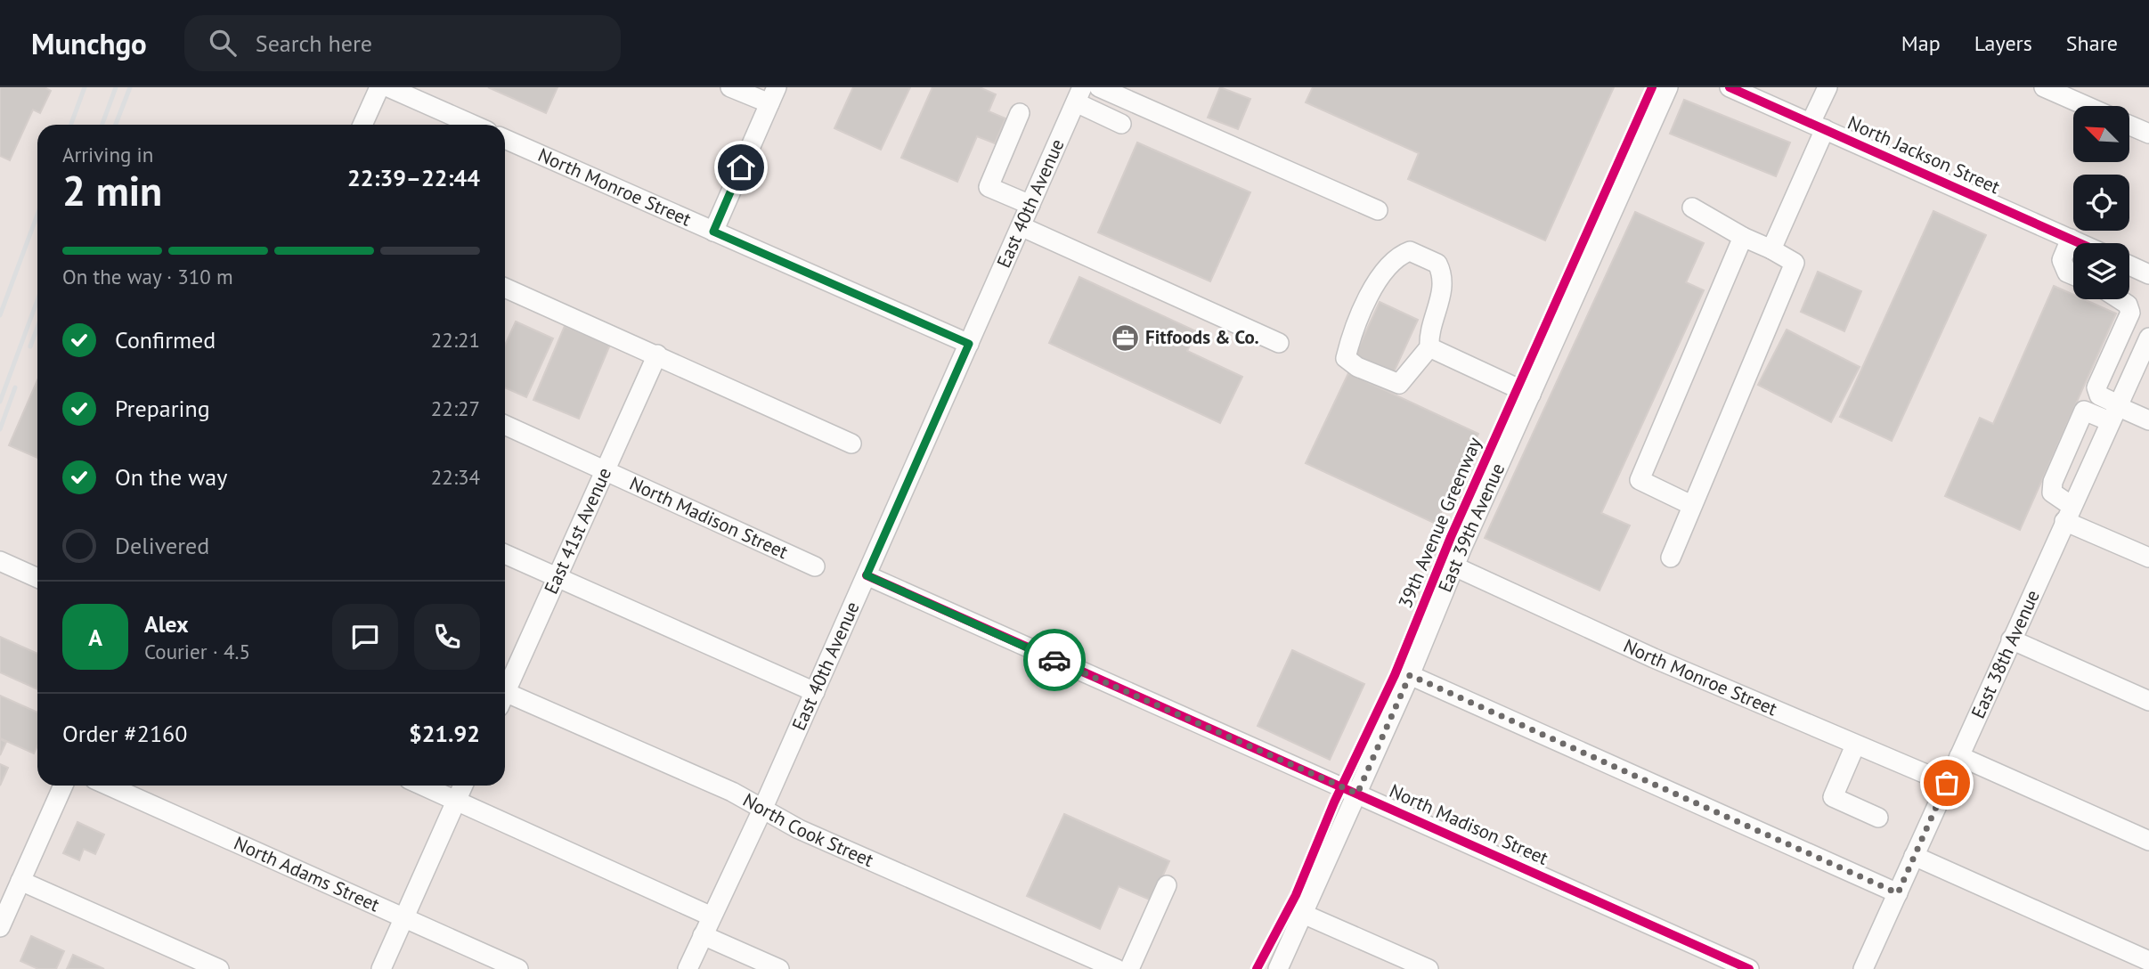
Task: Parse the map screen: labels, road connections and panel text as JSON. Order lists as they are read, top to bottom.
{
  "streets": {
    "street": [
      "North Jackson Street",
      "North Monroe Street",
      "East 40th Avenue",
      "North Madison Street",
      "East 39th Avenue",
      "East 41st Avenue",
      "East 38th Avenue",
      "North Cook Street",
      "North Adams Street"
    ],
    "cycle path": ["39th Avenue Greenway"]
  },
  "crossings": [
    ["North Monroe Street", "East 40th Avenue"],
    ["North Monroe Street", "East 39th Avenue"],
    ["North Monroe Street", "East 38th Avenue"],
    ["East 40th Avenue", "North Madison Street"],
    ["East 40th Avenue", "North Cook Street"],
    ["North Madison Street", "East 39th Avenue"],
    ["North Madison Street", "East 41st Avenue"]
  ],
  "places": {
    "office": ["Fitfoods & Co."]
  },
  "north": "top left",
  "page": {
    "header": "Munchgo",
    "search": "Search here",
    "nav": ["Map", "Layers", "Share"],
    "heading": ["2 min", "Arriving in", "22:39–22:44"],
    "panel": [
      "Alex",
      "Courier · 4.5",
      "Order #2160",
      "$21.92"
    ],
    "bar": "On the way · 310 m",
    "list": [
      ["Confirmed", "22:21"],
      ["Preparing", "22:27"],
      ["On the way", "22:34"],
      "Delivered"
    ],
    "round": "A"
  }
}
